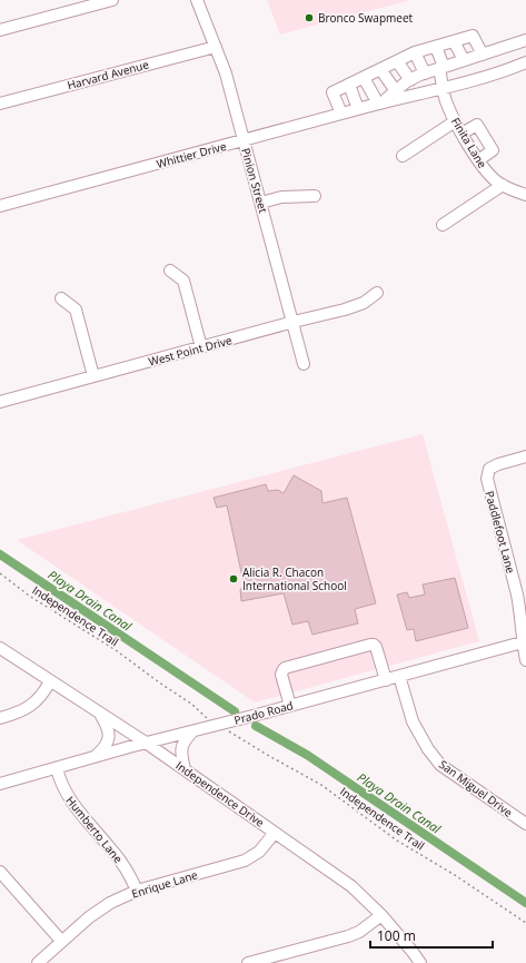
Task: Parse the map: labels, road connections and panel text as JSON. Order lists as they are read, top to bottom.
{
  "streets": {
    "street": [
      "Harvard Avenue",
      "Finita Lane",
      "Whittier Drive",
      "Pinion Street",
      "West Point Drive",
      "Paddlefoot Lane",
      "Prado Road",
      "San Miguel Drive",
      "Independence Drive",
      "Humberto Lane",
      "Enrique Lane"
    ],
    "path": ["Independence Trail"]
  },
  "crossings": [
    ["Harvard Avenue", "Pinion Street"],
    ["Finita Lane", "Whittier Drive"],
    ["Whittier Drive", "Pinion Street"],
    ["Pinion Street", "West Point Drive"],
    ["Paddlefoot Lane", "Prado Road"],
    ["Independence Trail", "Prado Road"],
    ["Prado Road", "San Miguel Drive"],
    ["Prado Road", "Independence Drive"],
    ["Prado Road", "Humberto Lane"],
    ["Independence Drive", "Enrique Lane"],
    ["Humberto Lane", "Enrique Lane"]
  ],
  "water": ["Playa Drain Canal"],
  "places": ["Bronco Swapmeet", "Alicia R. Chacon International School"],
  "scale_bar": "100 m"
}
